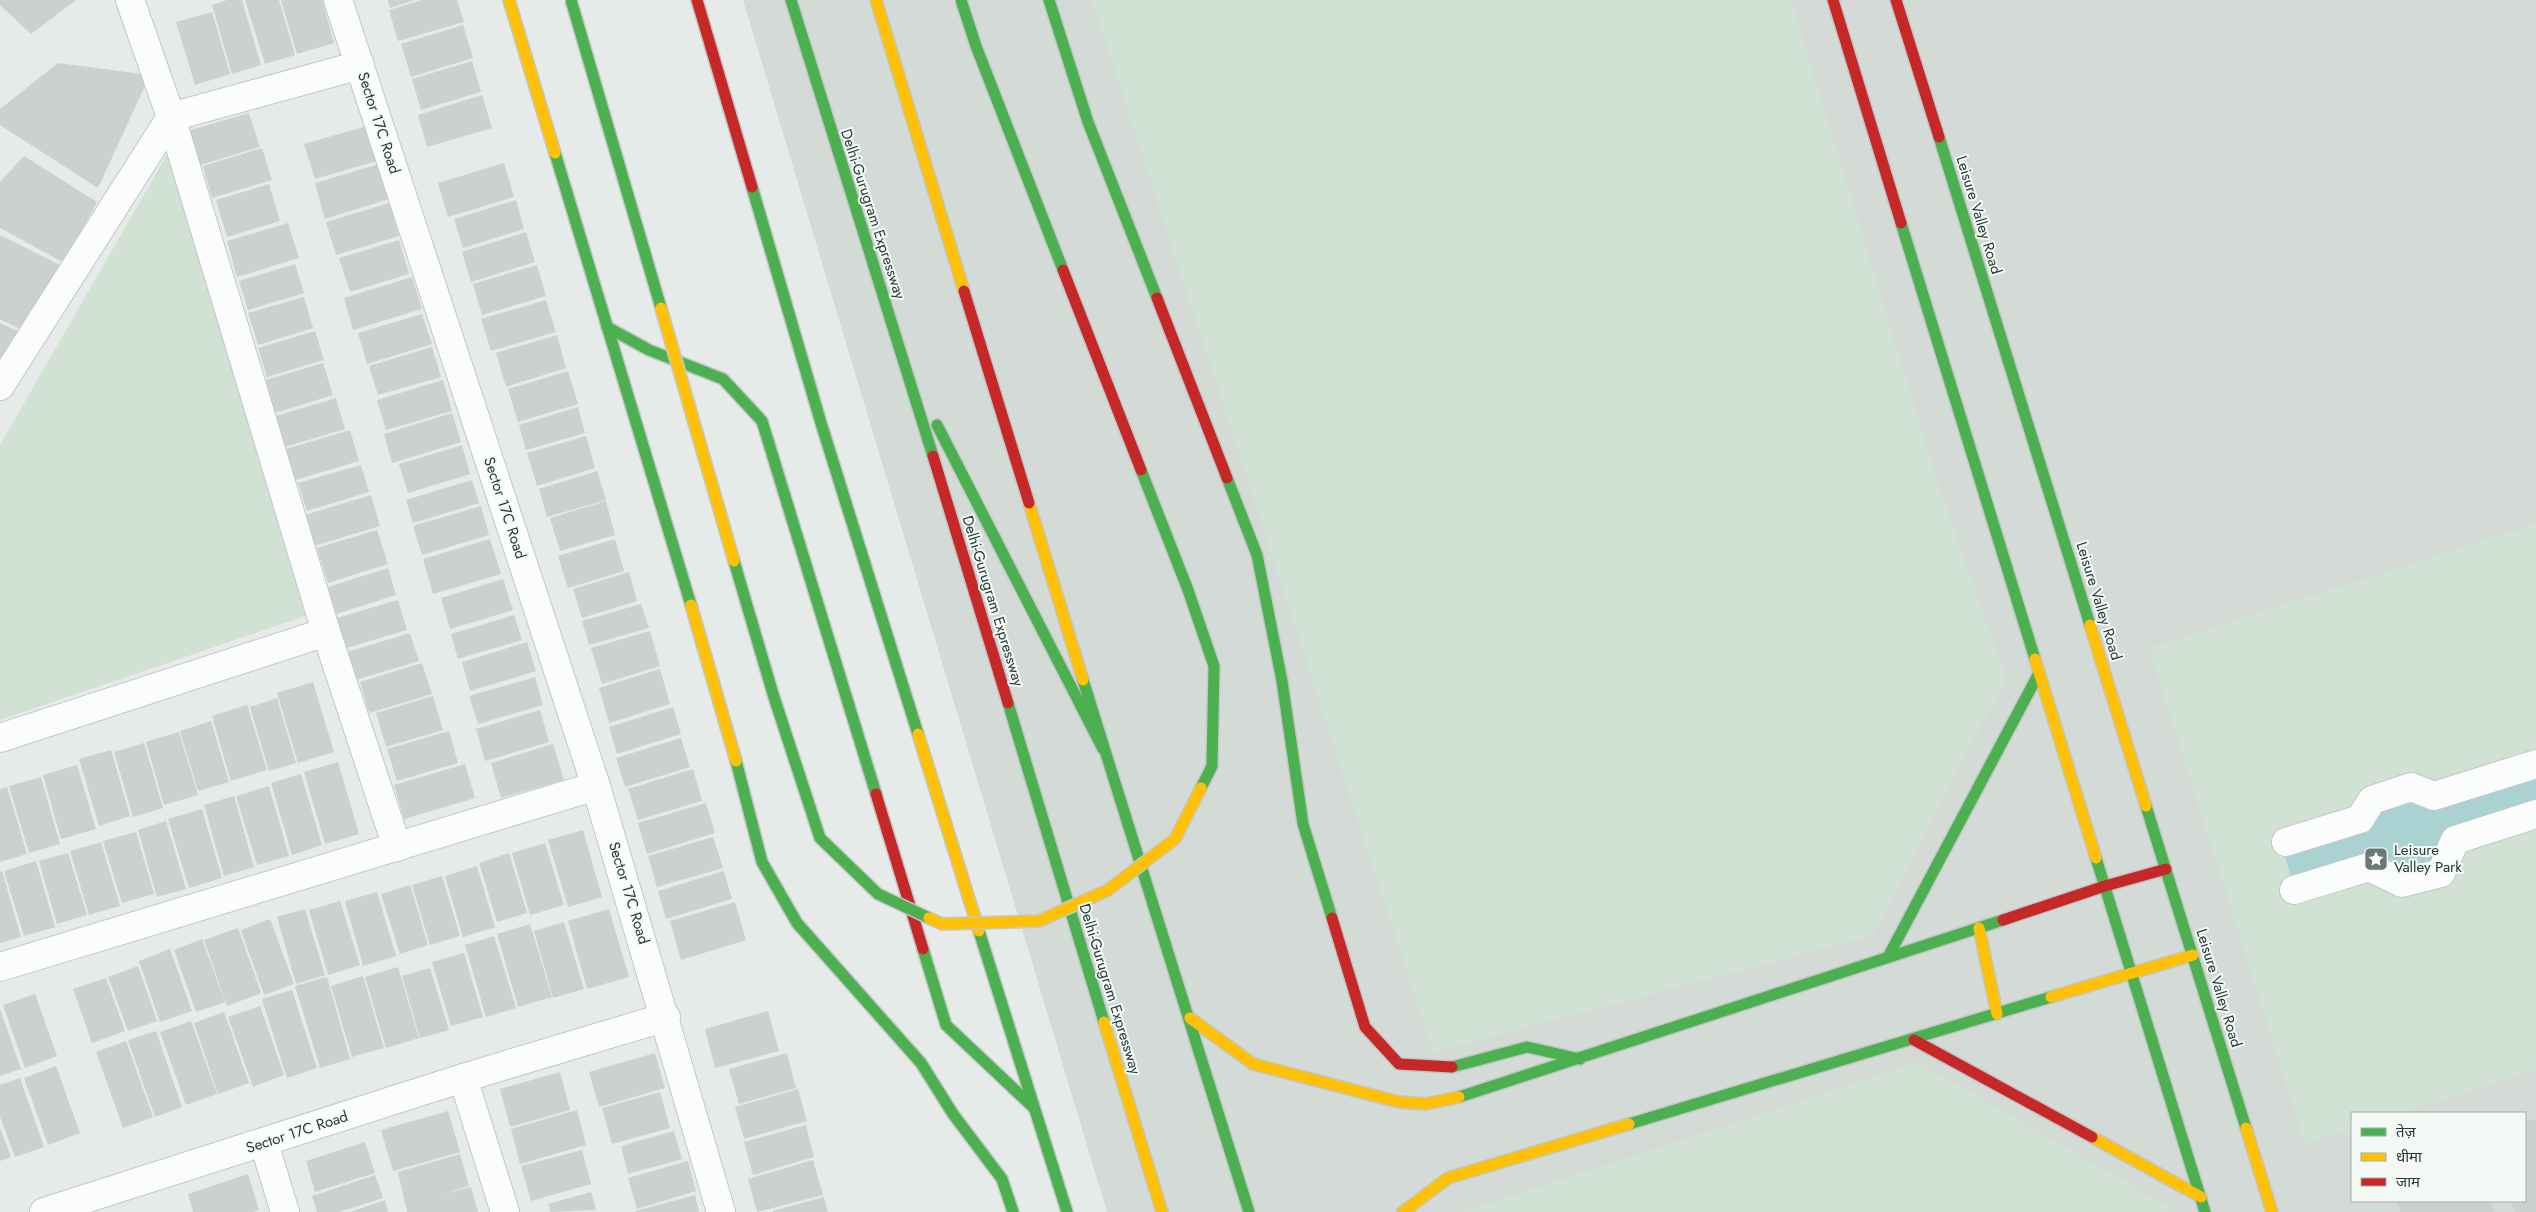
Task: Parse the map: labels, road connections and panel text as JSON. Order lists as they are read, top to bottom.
{
  "streets": {
    "main road": ["Delhi-Gurugram Expressway", "Leisure Valley Road"],
    "street": ["Sector 17C Road"]
  },
  "places": {
    "place": ["Leisure Valley Park"]
  },
  "legend": ["तेज़", "धीमा", "जाम"]
}
